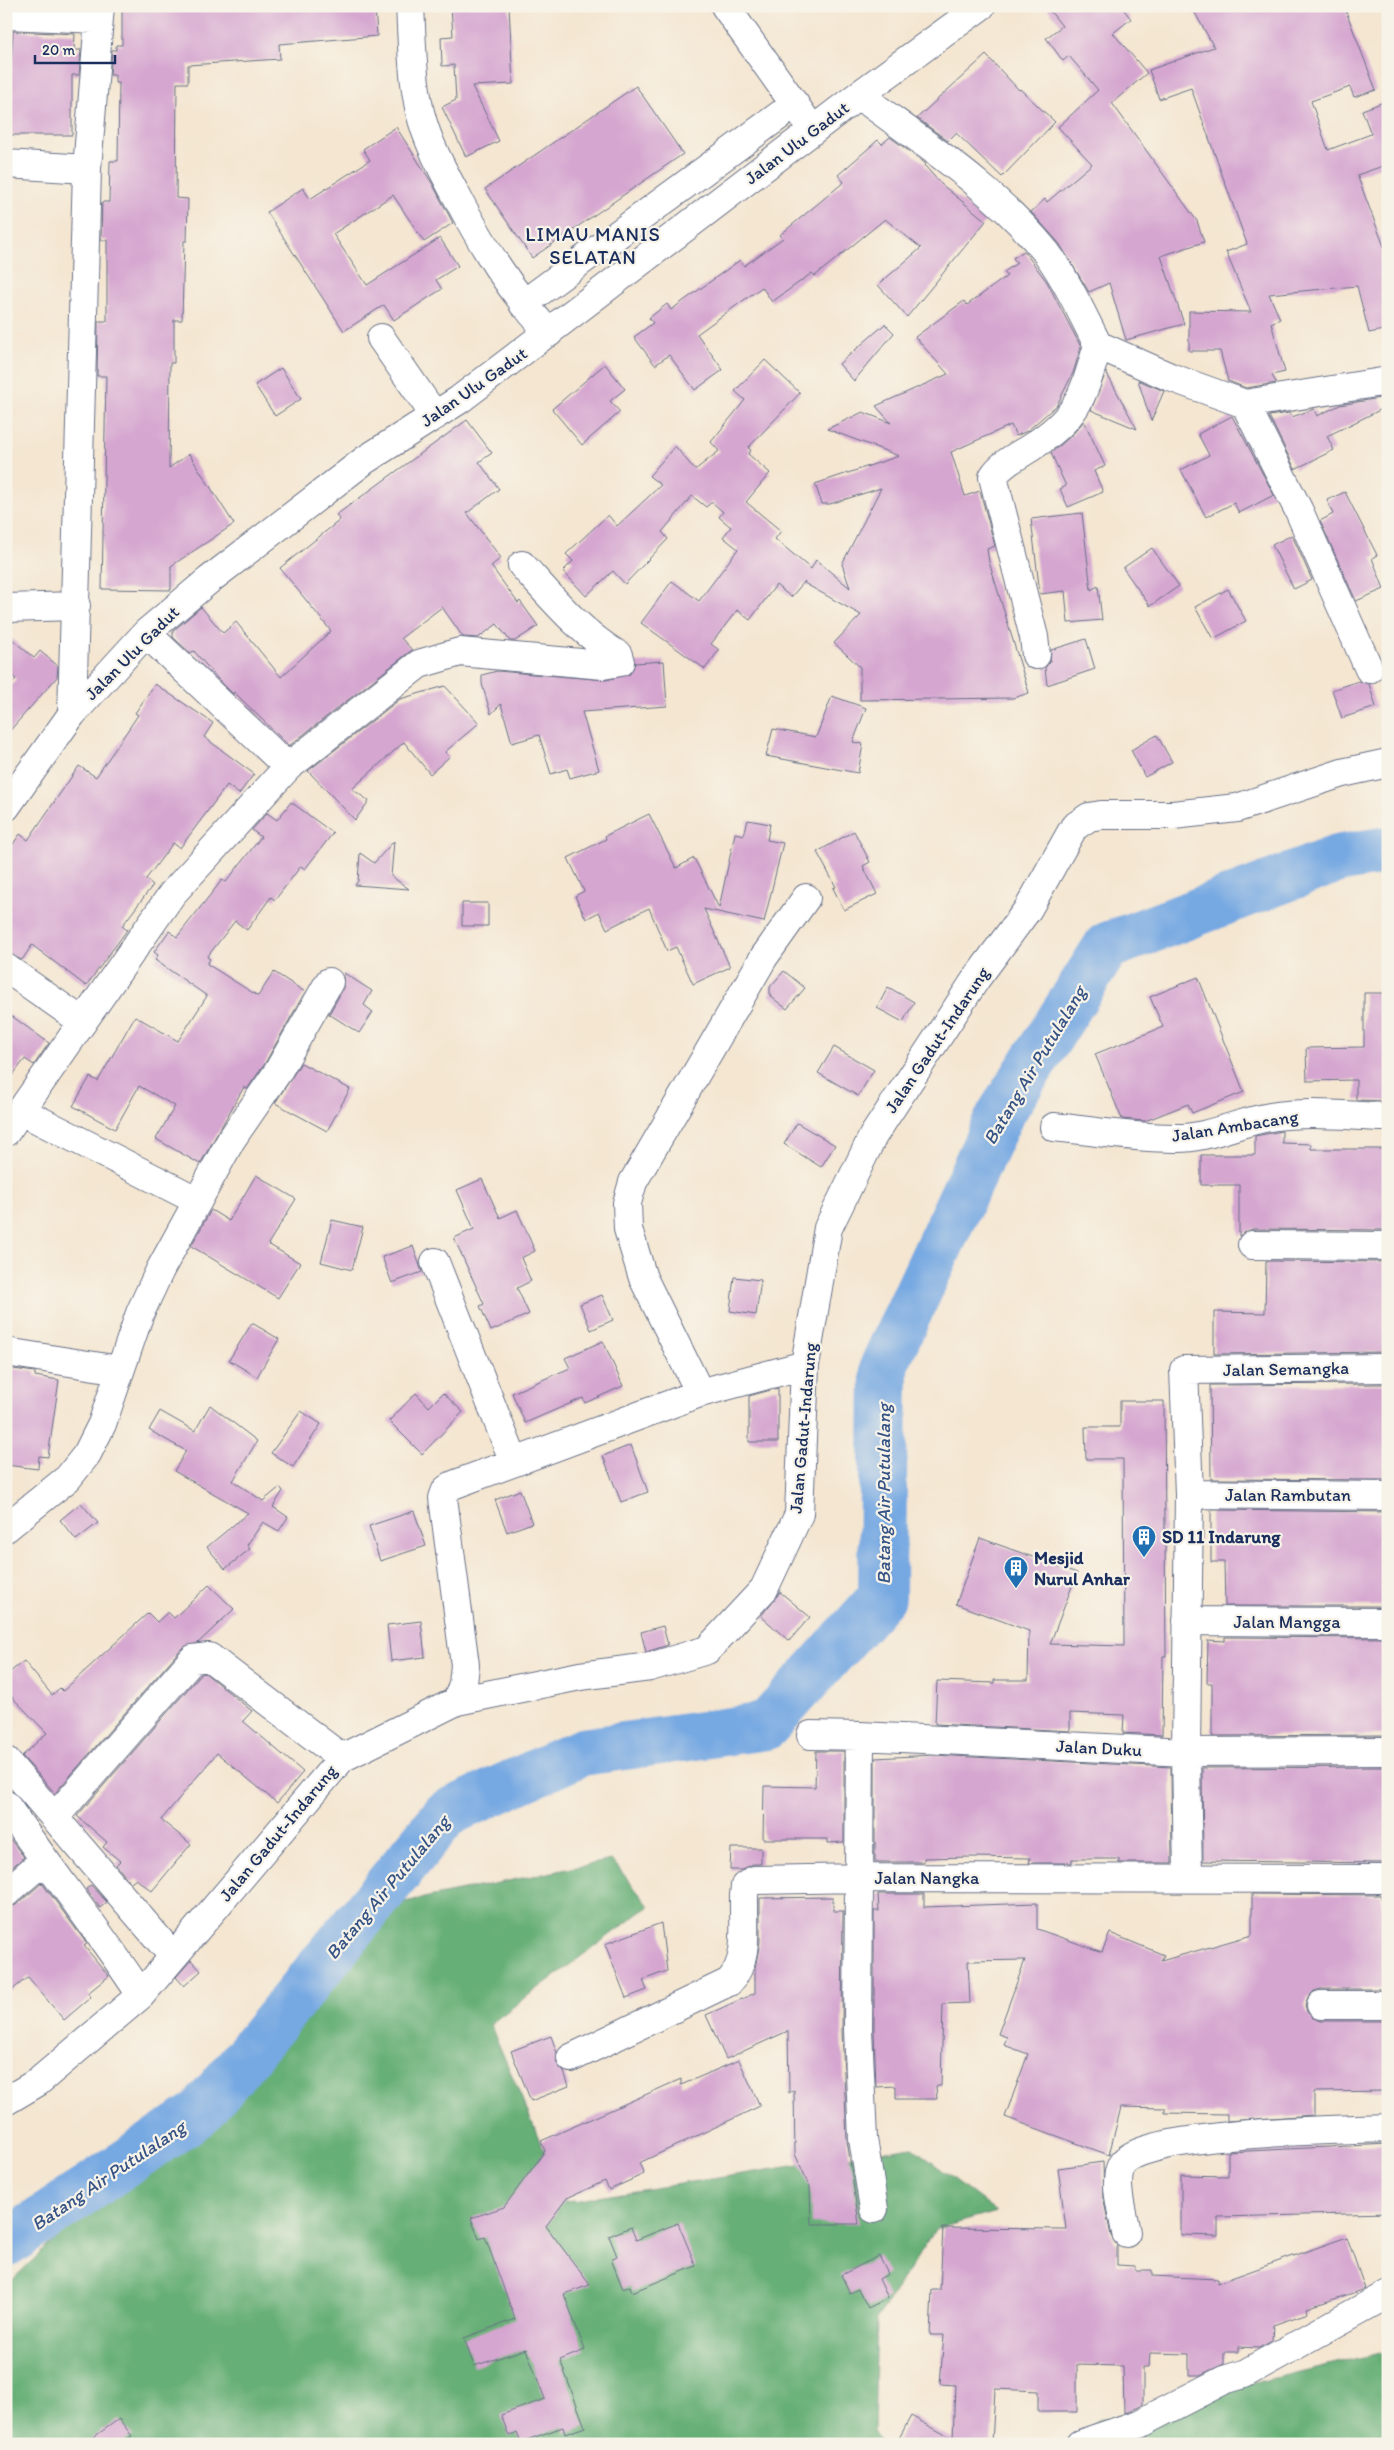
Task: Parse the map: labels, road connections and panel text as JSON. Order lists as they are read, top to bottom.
{
  "streets": {
    "street": [
      "Jalan Ulu Gadut",
      "Jalan Gadut-Indarung",
      "Jalan Ambacang",
      "Jalan Semangka",
      "Jalan Rambutan",
      "Jalan Mangga",
      "Jalan Duku",
      "Jalan Nangka"
    ]
  },
  "crossings": [
    ["Jalan Semangka", "Jalan Rambutan"]
  ],
  "districts": ["LIMAU MANIS SELATAN"],
  "water": ["Batang Air Putulalang"],
  "places": {
    "building": ["SD 11 Indarung", "Mesjid Nurul Anhar"]
  },
  "scale_bar": "20 m"
}
